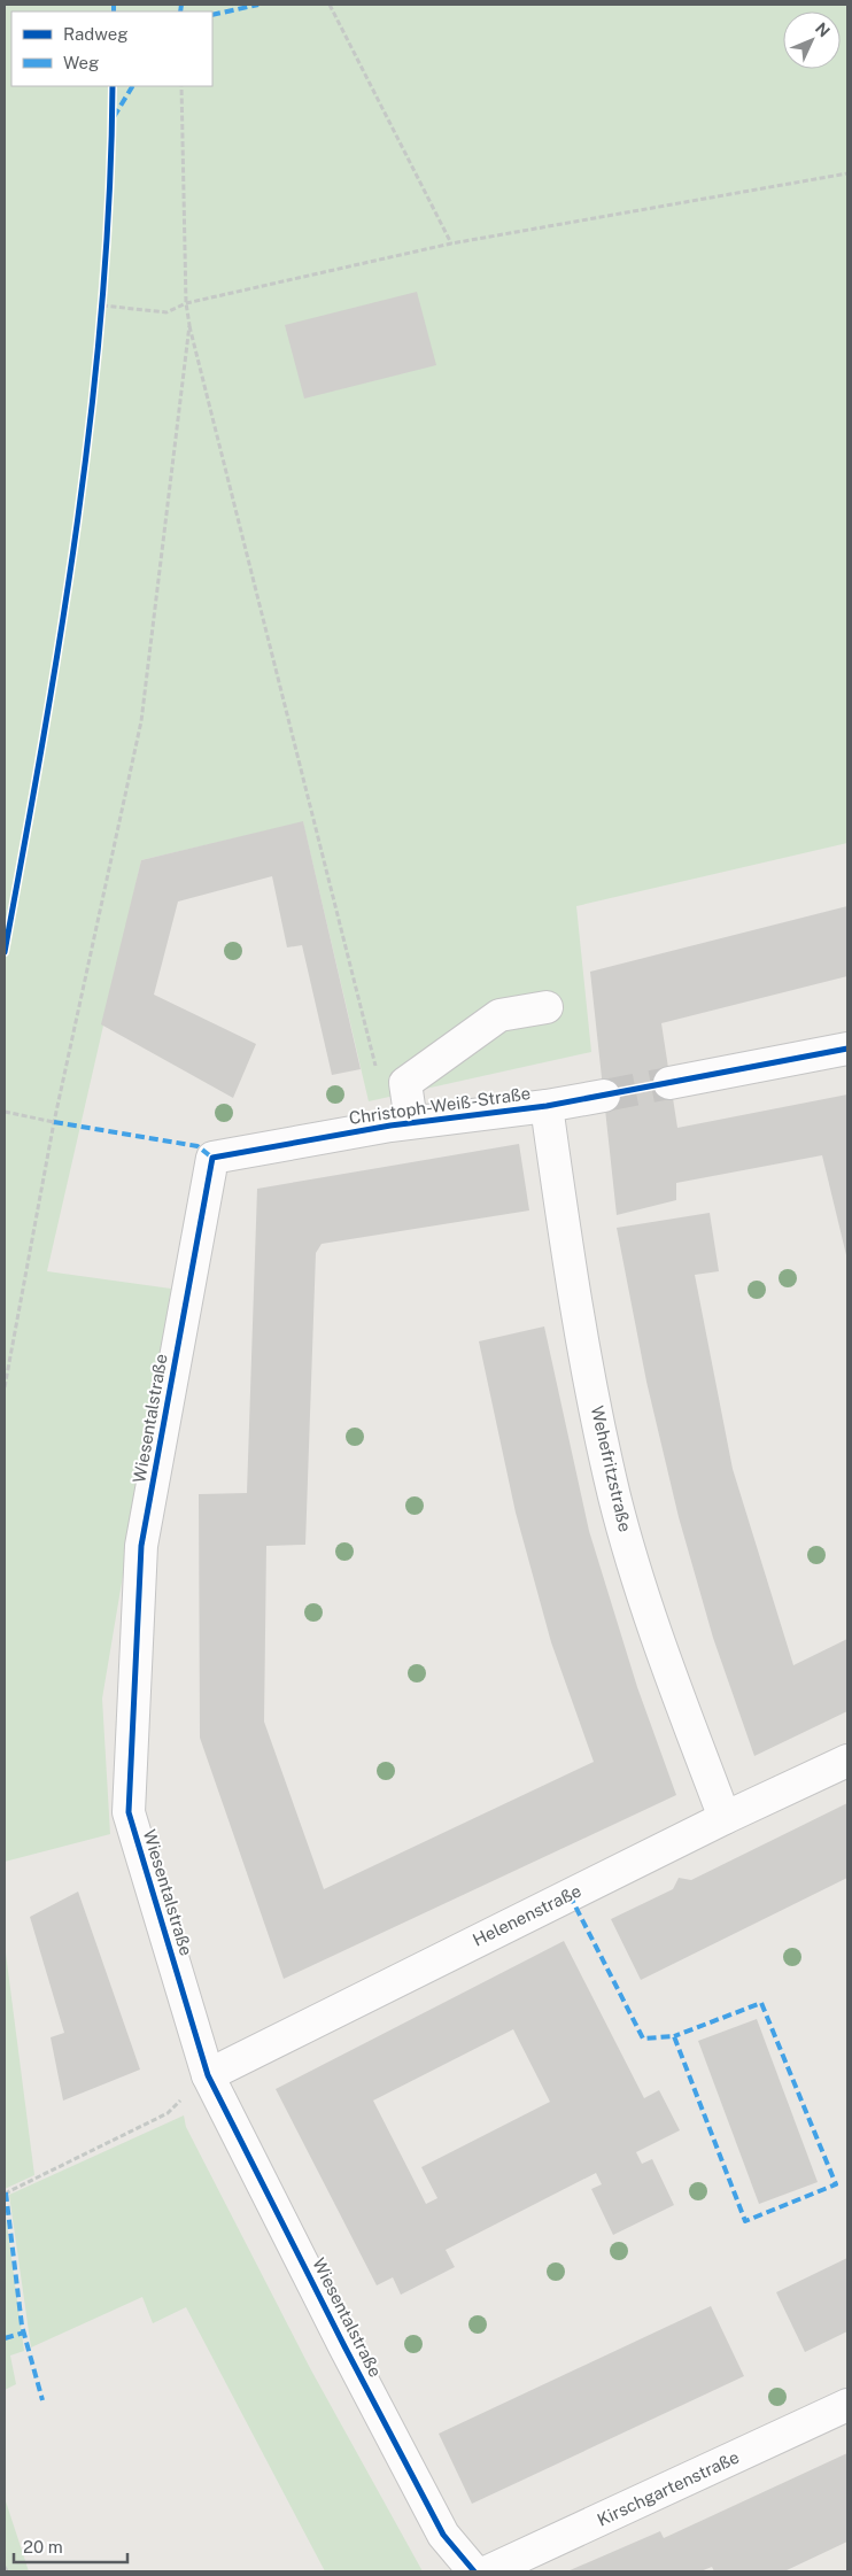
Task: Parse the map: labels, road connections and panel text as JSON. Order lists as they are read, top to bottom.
{
  "streets": {
    "street": [
      "Christoph-Weiß-Straße",
      "Wiesentalstraße",
      "Wehefritzstraße",
      "Helenenstraße",
      "Kirschgartenstraße"
    ]
  },
  "crossings": [
    ["Christoph-Weiß-Straße", "Wiesentalstraße"],
    ["Christoph-Weiß-Straße", "Wehefritzstraße"],
    ["Wiesentalstraße", "Helenenstraße"],
    ["Wehefritzstraße", "Helenenstraße"]
  ],
  "legend": ["Radweg", "Weg"],
  "scale_bar": "20 m",
  "north": "top right"
}
